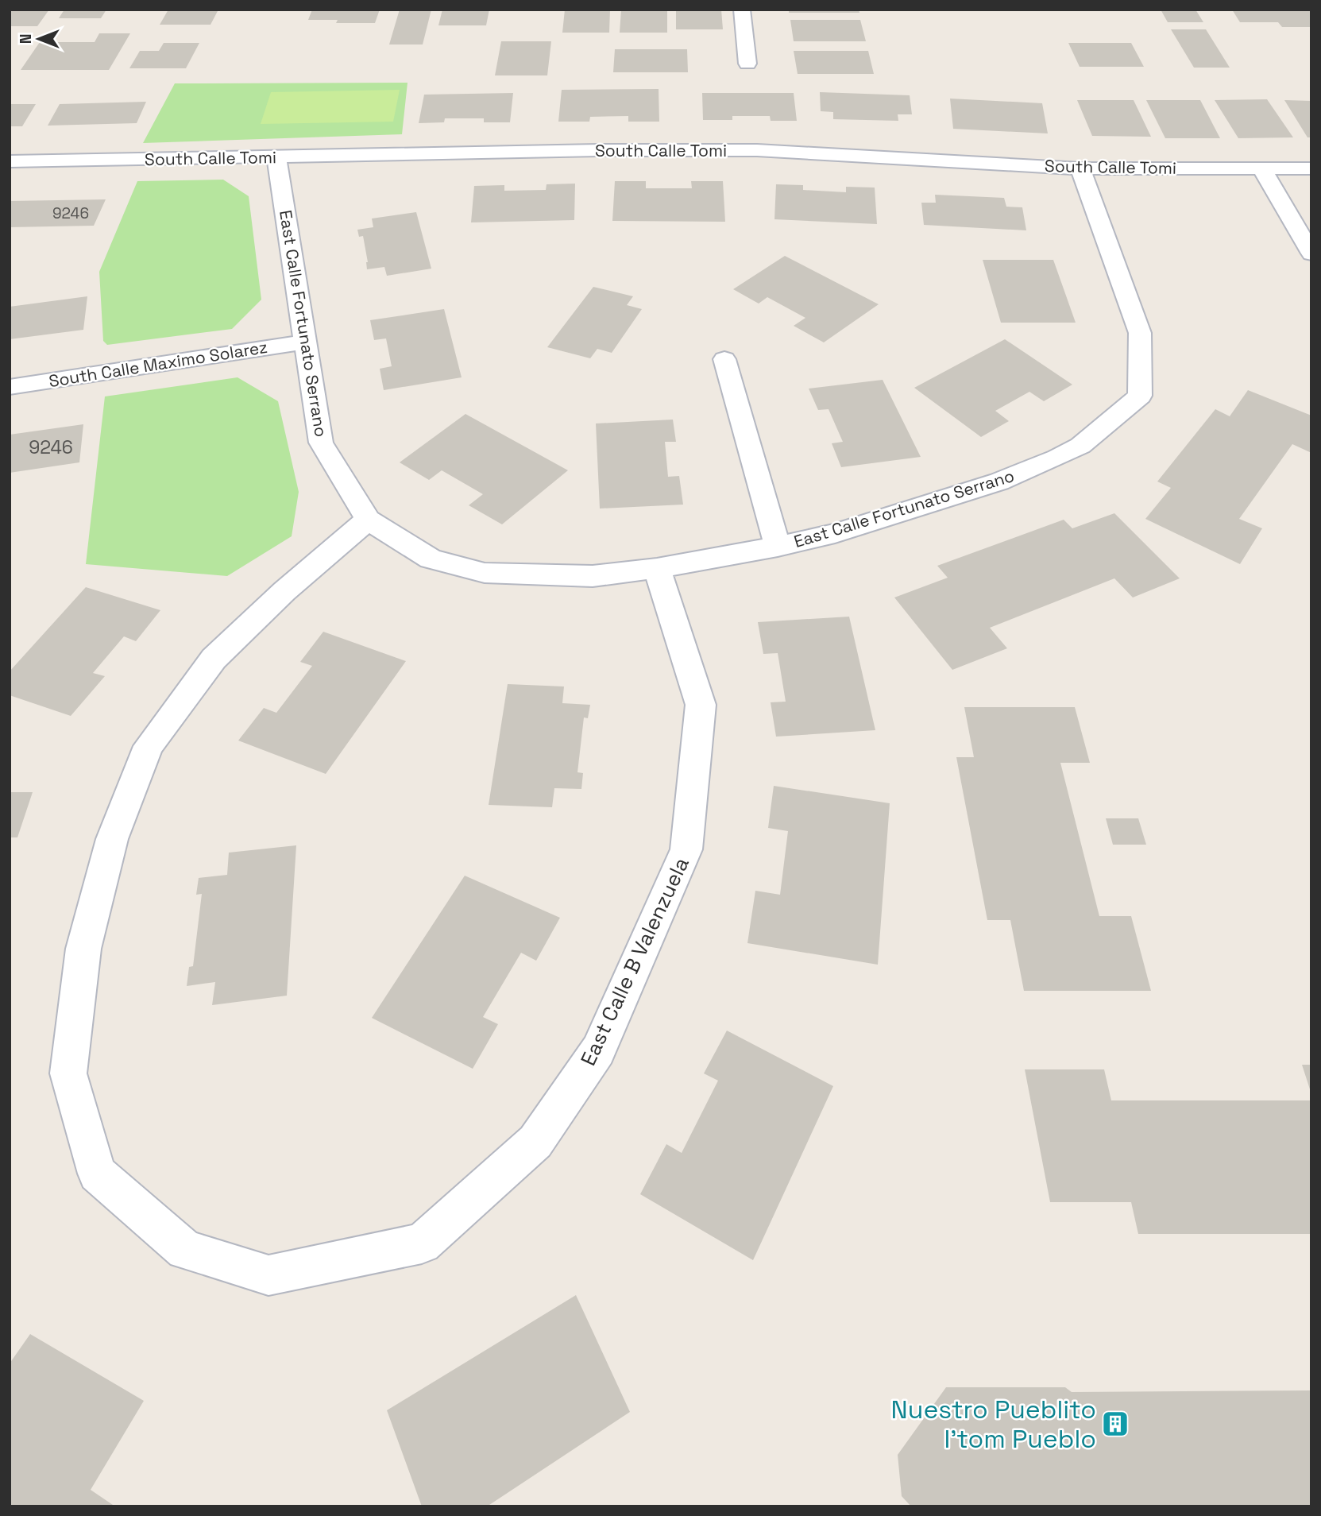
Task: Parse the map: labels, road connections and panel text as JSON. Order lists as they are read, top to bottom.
{
  "streets": {
    "street": [
      "South Calle Tomi",
      "East Calle Fortunato Serrano",
      "South Calle Maximo Solarez",
      "East Calle B Valenzuela"
    ]
  },
  "crossings": [
    ["South Calle Tomi", "East Calle Fortunato Serrano"],
    ["East Calle Fortunato Serrano", "South Calle Maximo Solarez"],
    ["East Calle Fortunato Serrano", "East Calle B Valenzuela"]
  ],
  "places": {
    "building": ["Nuestro Pueblito I'tom Pueblo"]
  },
  "house_numbers": ["9246", "9246"],
  "north": "left"
}
